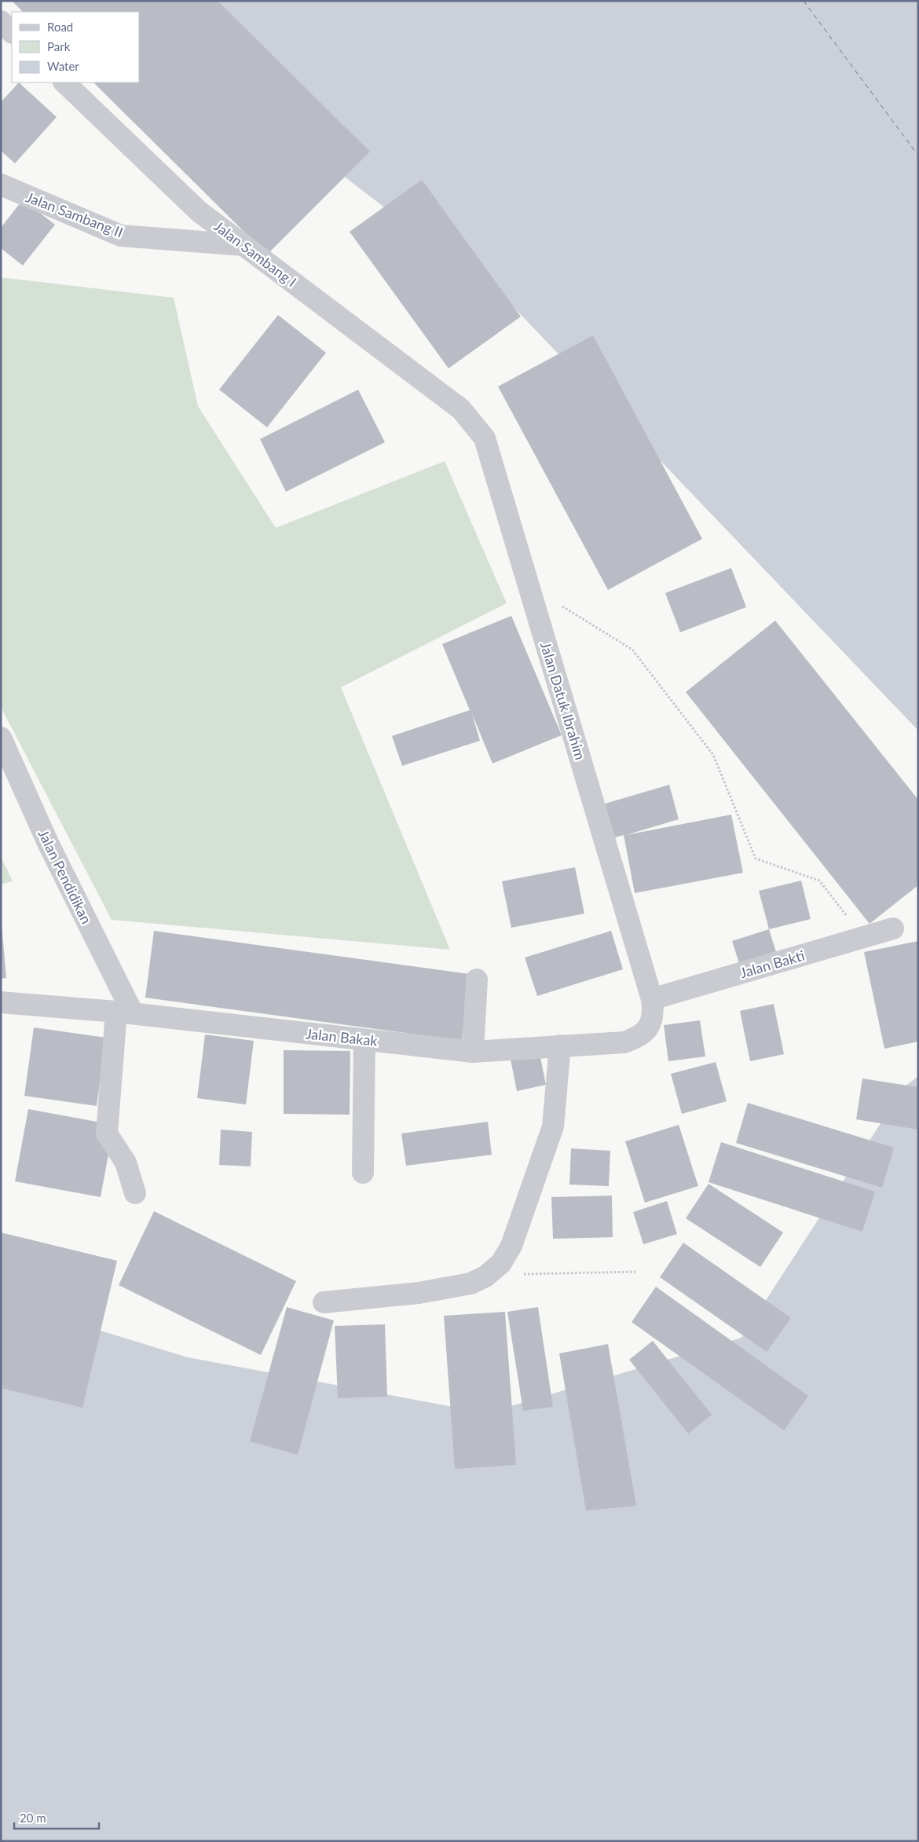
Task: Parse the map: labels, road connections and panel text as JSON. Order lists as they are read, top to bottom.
{
  "streets": {
    "street": [
      "Jalan Sambang II",
      "Jalan Sambang I",
      "Jalan Datuk Ibrahim",
      "Jalan Pendidikan",
      "Jalan Bakti",
      "Jalan Bakak"
    ]
  },
  "crossings": [
    ["Jalan Sambang II", "Jalan Sambang I"],
    ["Jalan Sambang I", "Jalan Datuk Ibrahim"],
    ["Jalan Datuk Ibrahim", "Jalan Bakti"],
    ["Jalan Datuk Ibrahim", "Jalan Bakak"],
    ["Jalan Pendidikan", "Jalan Bakak"],
    ["Jalan Bakti", "Jalan Bakak"]
  ],
  "legend": ["Road", "Park", "Water"],
  "scale_bar": "20 m"
}
